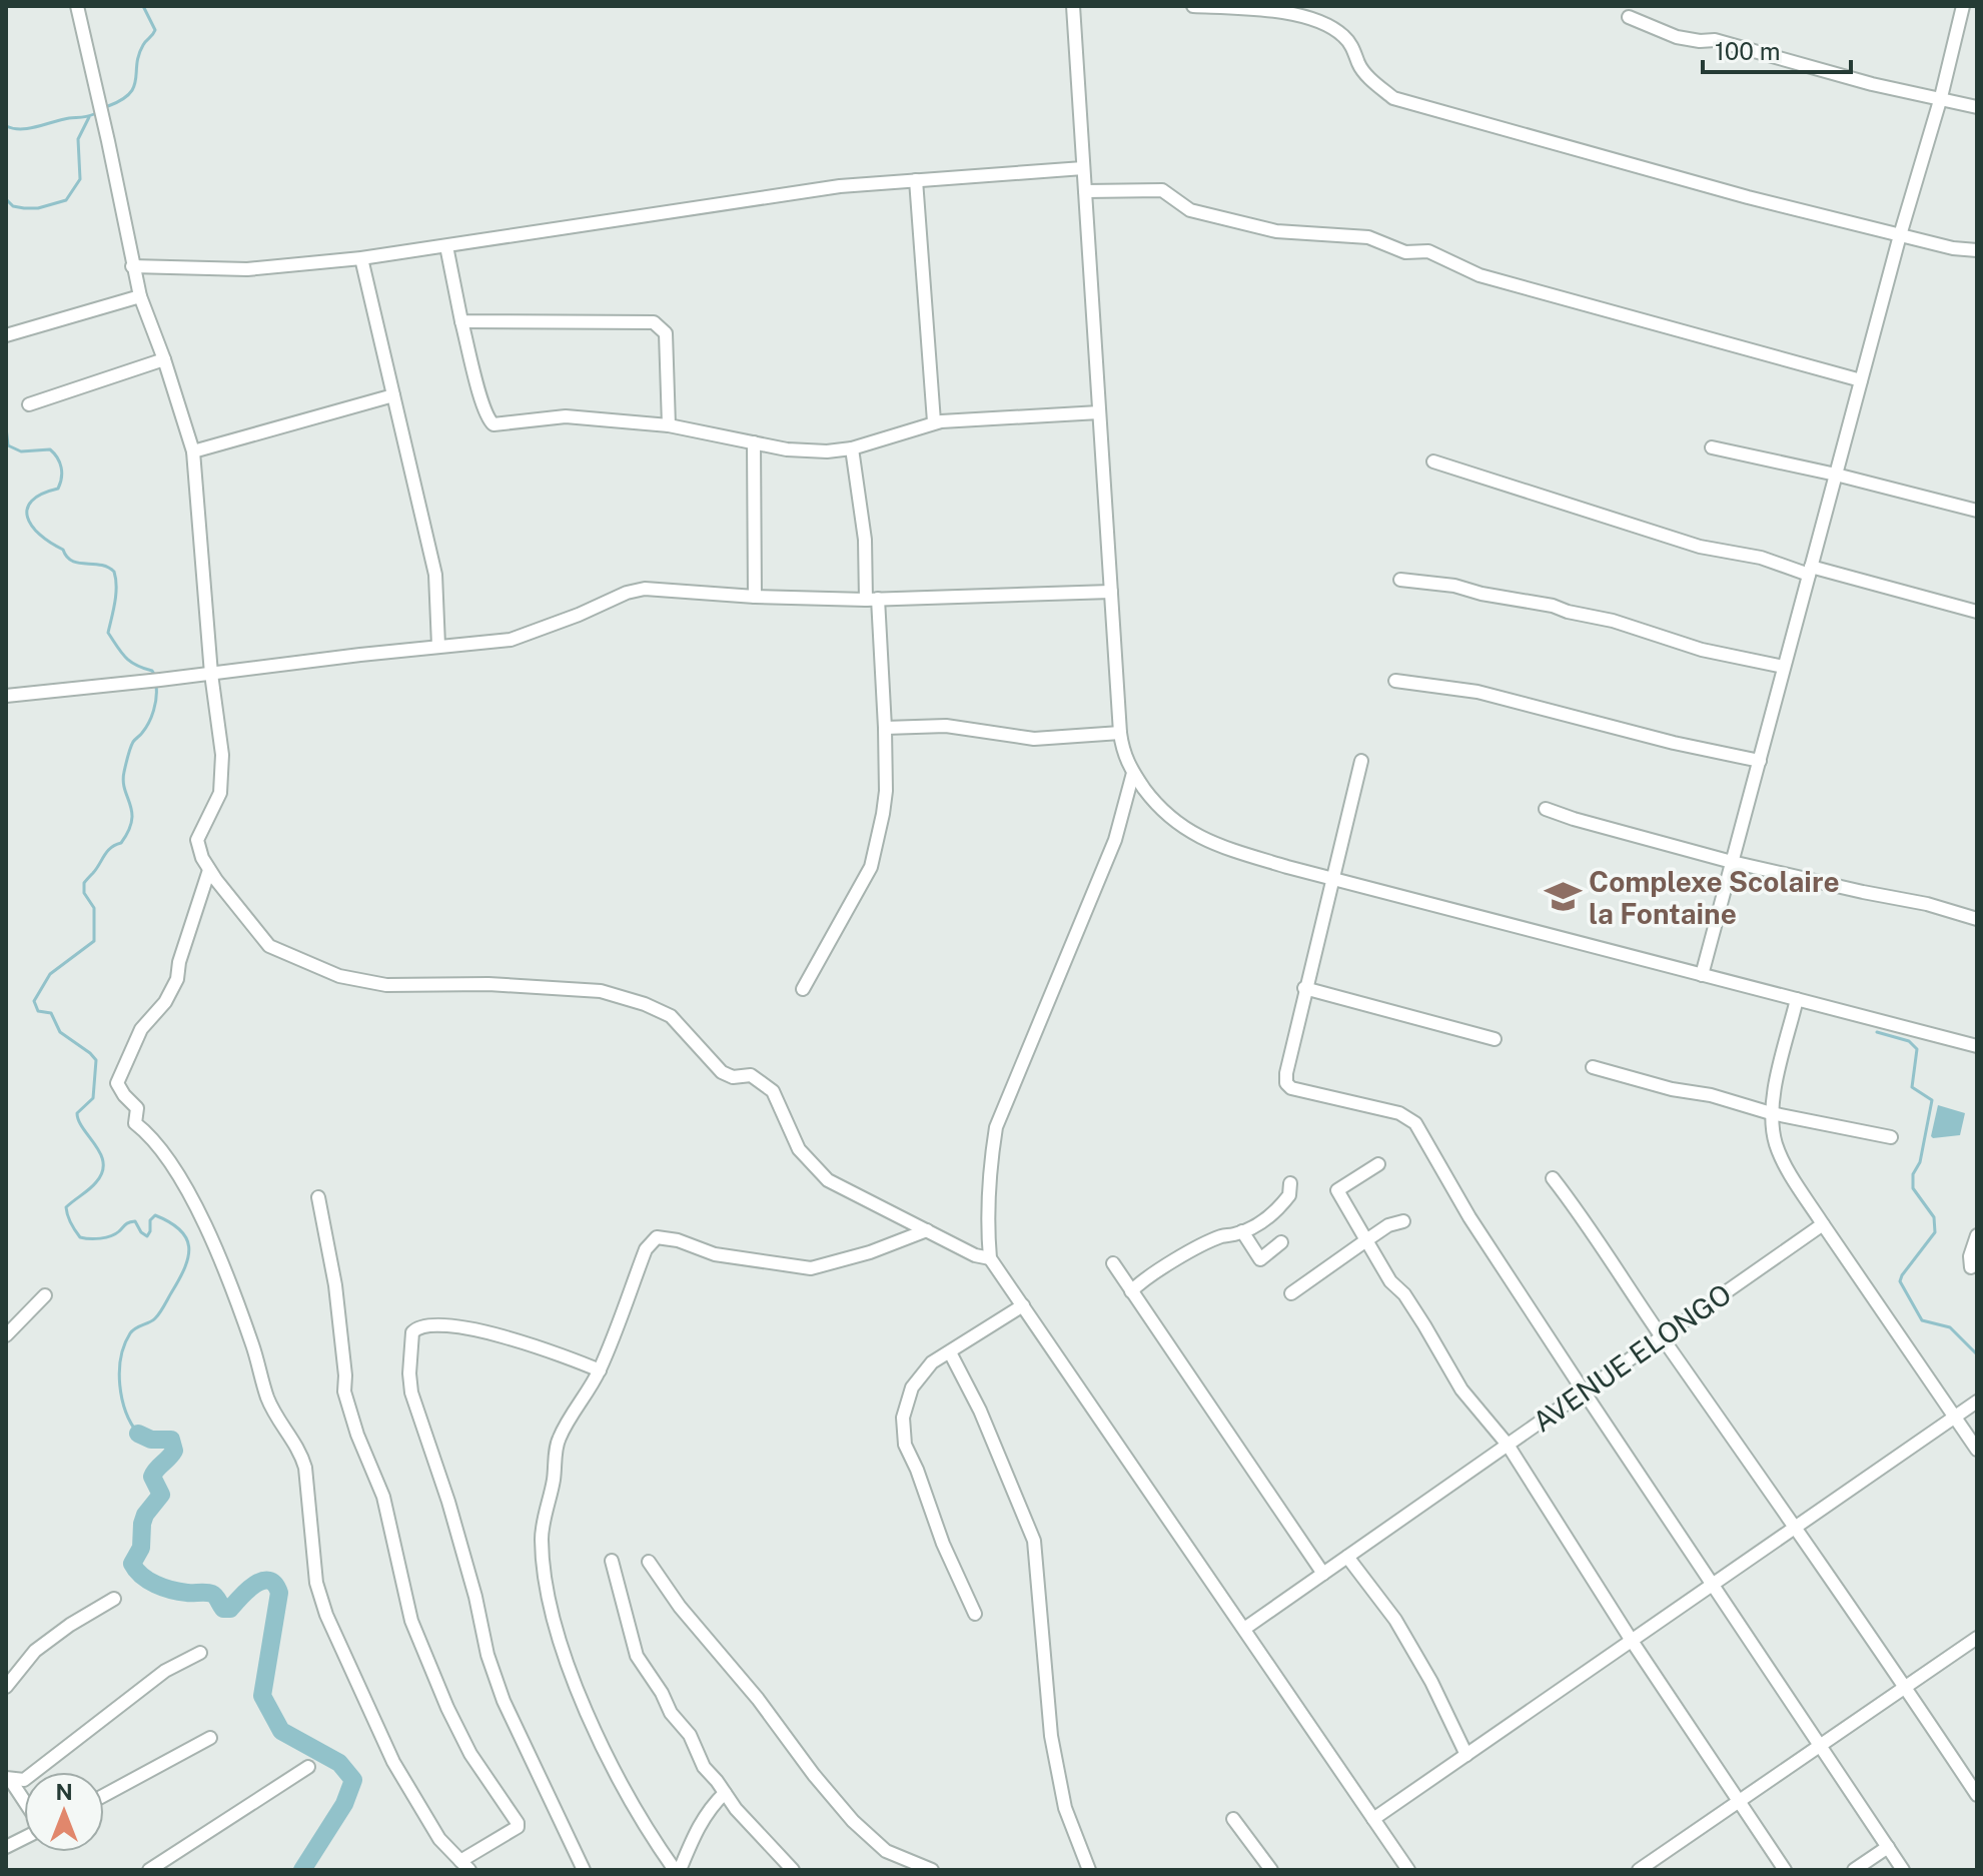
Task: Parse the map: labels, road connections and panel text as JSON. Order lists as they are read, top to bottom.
{
  "streets": {
    "street": ["AVENUE ELONGO"]
  },
  "places": {
    "school or university": ["Complexe Scolaire la Fontaine"]
  },
  "scale_bar": "100 m",
  "north": "top"
}
